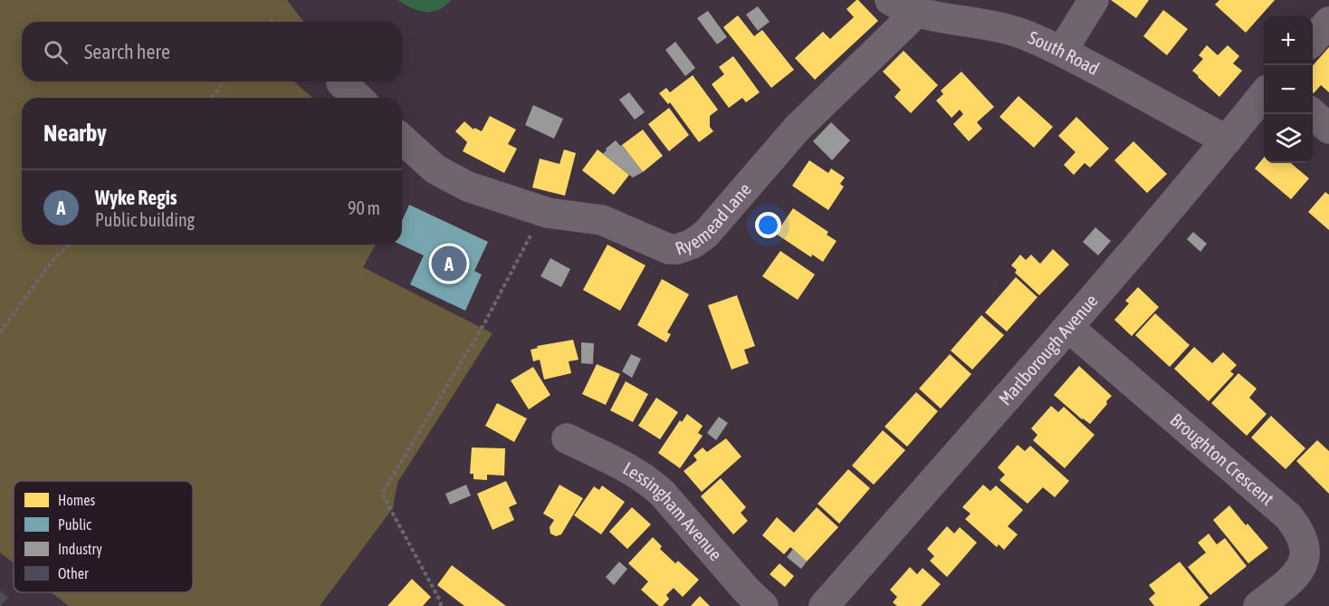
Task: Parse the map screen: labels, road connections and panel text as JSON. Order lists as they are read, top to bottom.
{
  "streets": {
    "street": [
      "South Road",
      "Ryemead Lane",
      "Marlborough Avenue",
      "Broughton Crescent",
      "Lessingham Avenue"
    ]
  },
  "crossings": [
    ["South Road", "Ryemead Lane"],
    ["South Road", "Marlborough Avenue"],
    ["Marlborough Avenue", "Broughton Crescent"]
  ],
  "legend": [
    "Homes",
    "Public",
    "Industry",
    "Other"
  ],
  "page": {
    "map_buttons": ["+", "−"],
    "search": "Search here",
    "heading": "Nearby",
    "list": [
      {
        "mark": "A",
        "name": "Wyke Regis",
        "note": "Public building",
        "value": "90 m"
      }
    ],
    "pins": "A"
  }
}
